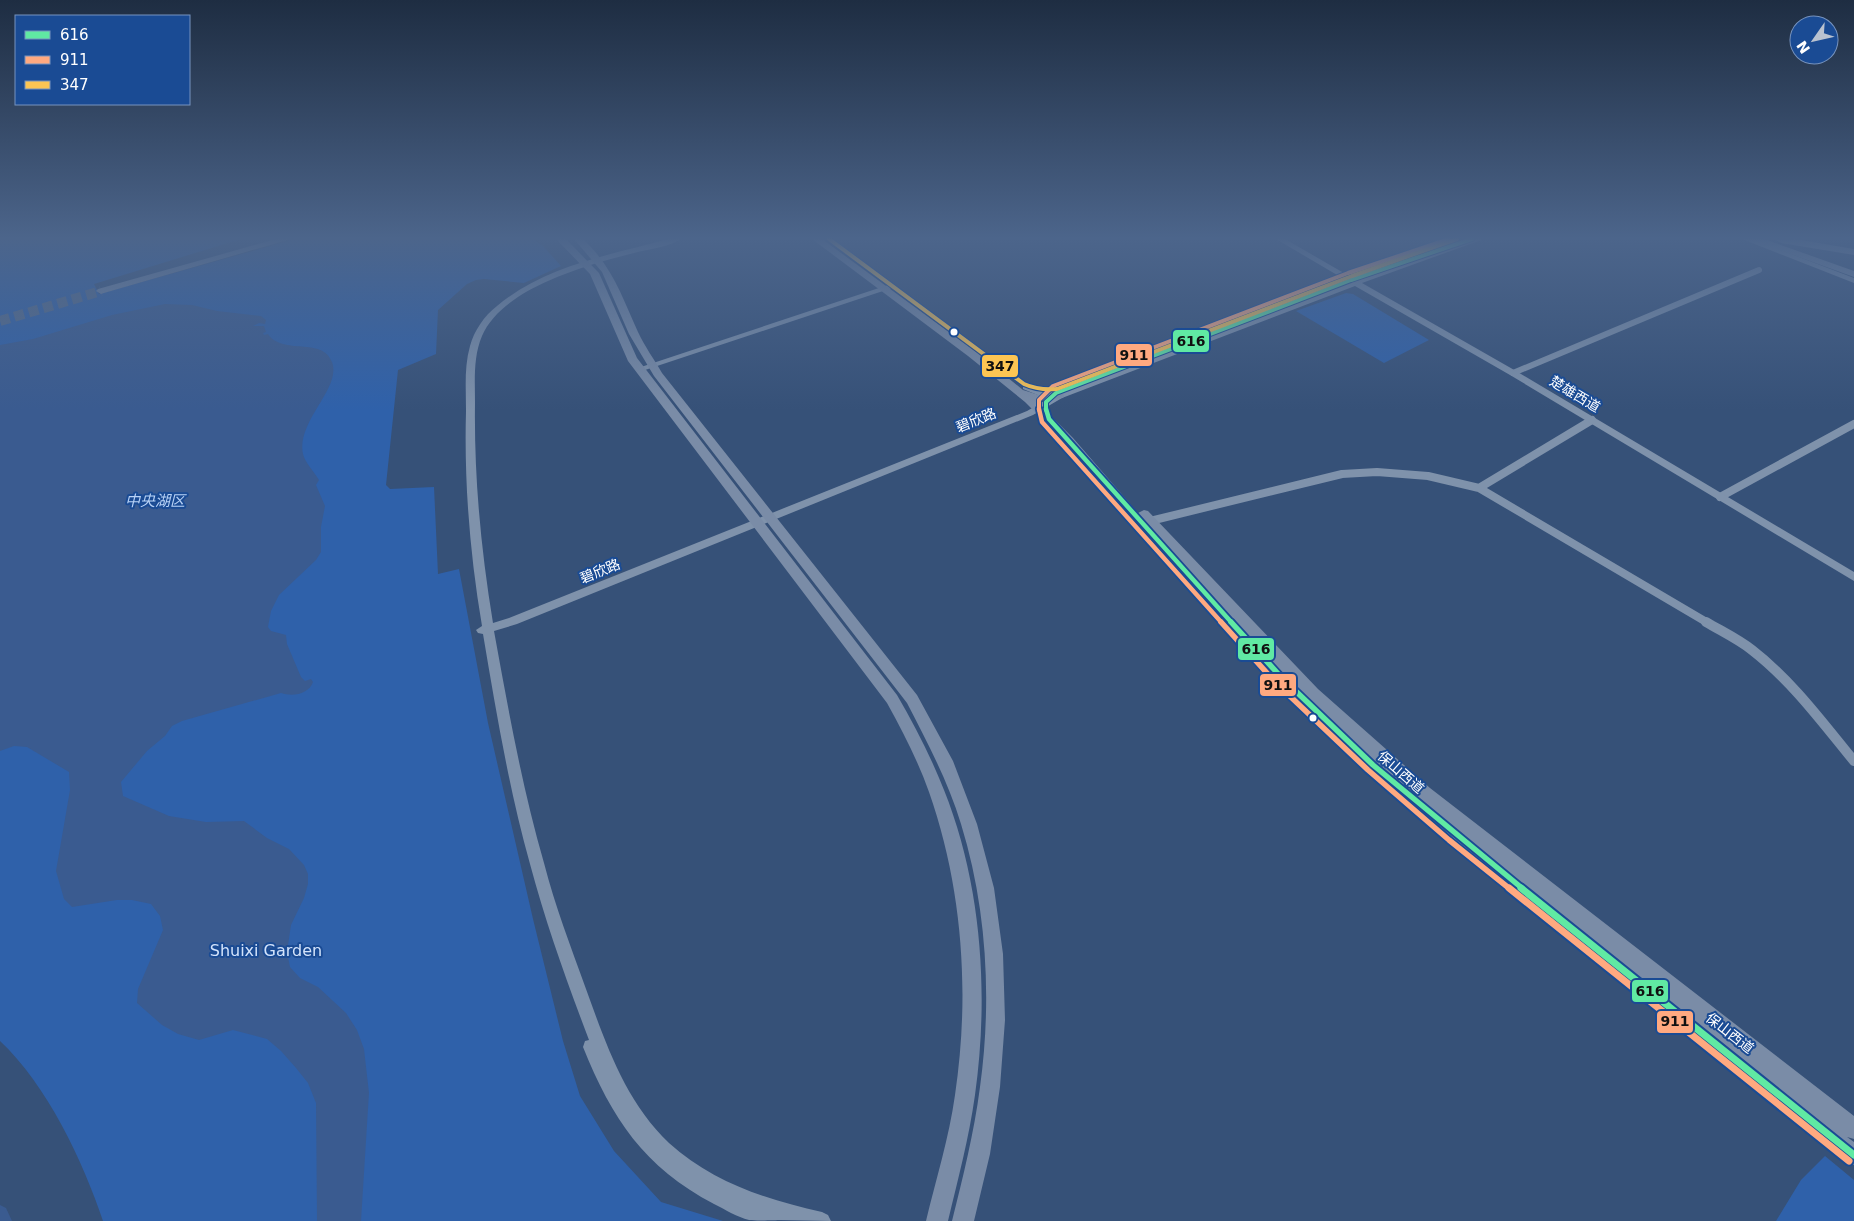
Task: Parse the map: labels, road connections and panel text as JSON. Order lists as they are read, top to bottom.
{
  "streets": {
    "main road": ["保山西道"],
    "street": ["楚雄西道", "碧欣路"]
  },
  "crossings": [
    ["碧欣路", "保山西道"]
  ],
  "water": ["中央湖区"],
  "parks": ["Shuixi Garden"],
  "lines": ["transit line 616", "transit line 911", "transit line 347"],
  "legend": ["616", "911", "347"],
  "north": "bottom left"
}
